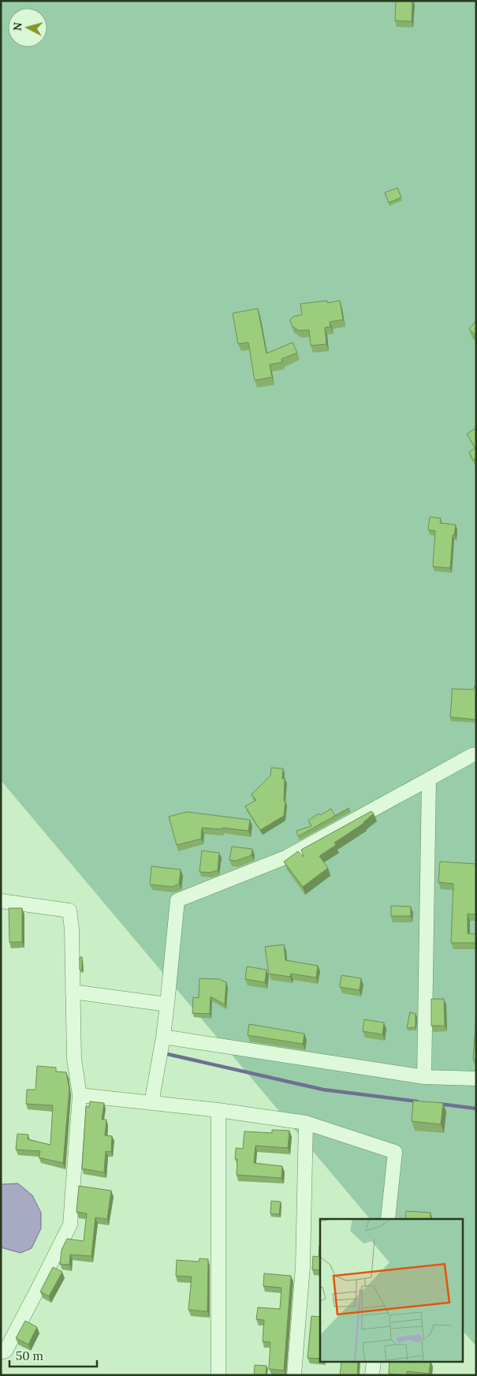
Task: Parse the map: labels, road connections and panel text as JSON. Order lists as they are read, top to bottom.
{
  "scale_bar": "50 m",
  "north": "left"
}
